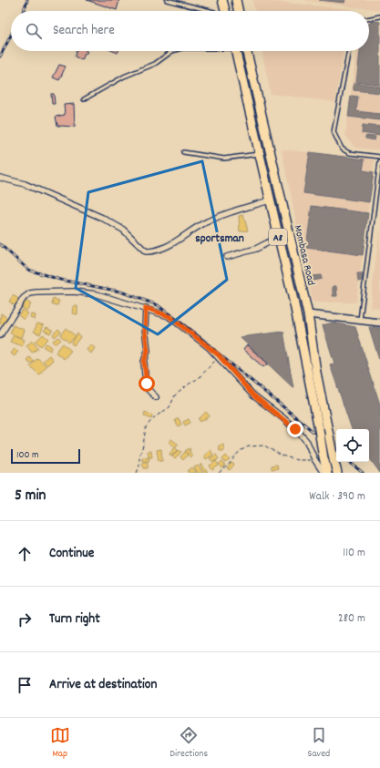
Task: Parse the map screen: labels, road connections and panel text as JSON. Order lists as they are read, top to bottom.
{
  "streets": {
    "highway": ["A8", "Mombasa Road"]
  },
  "districts": ["sportsman"],
  "scale_bar": "100 m",
  "page": {
    "search": "Search here",
    "scale": "100 m",
    "heading": ["5 min", "Walk · 390 m"],
    "list": [
      ["Continue", "110 m"],
      ["Turn right", "280 m"],
      "Arrive at destination"
    ],
    "nav": ["Map", "Directions", "Saved"]
  }
}
